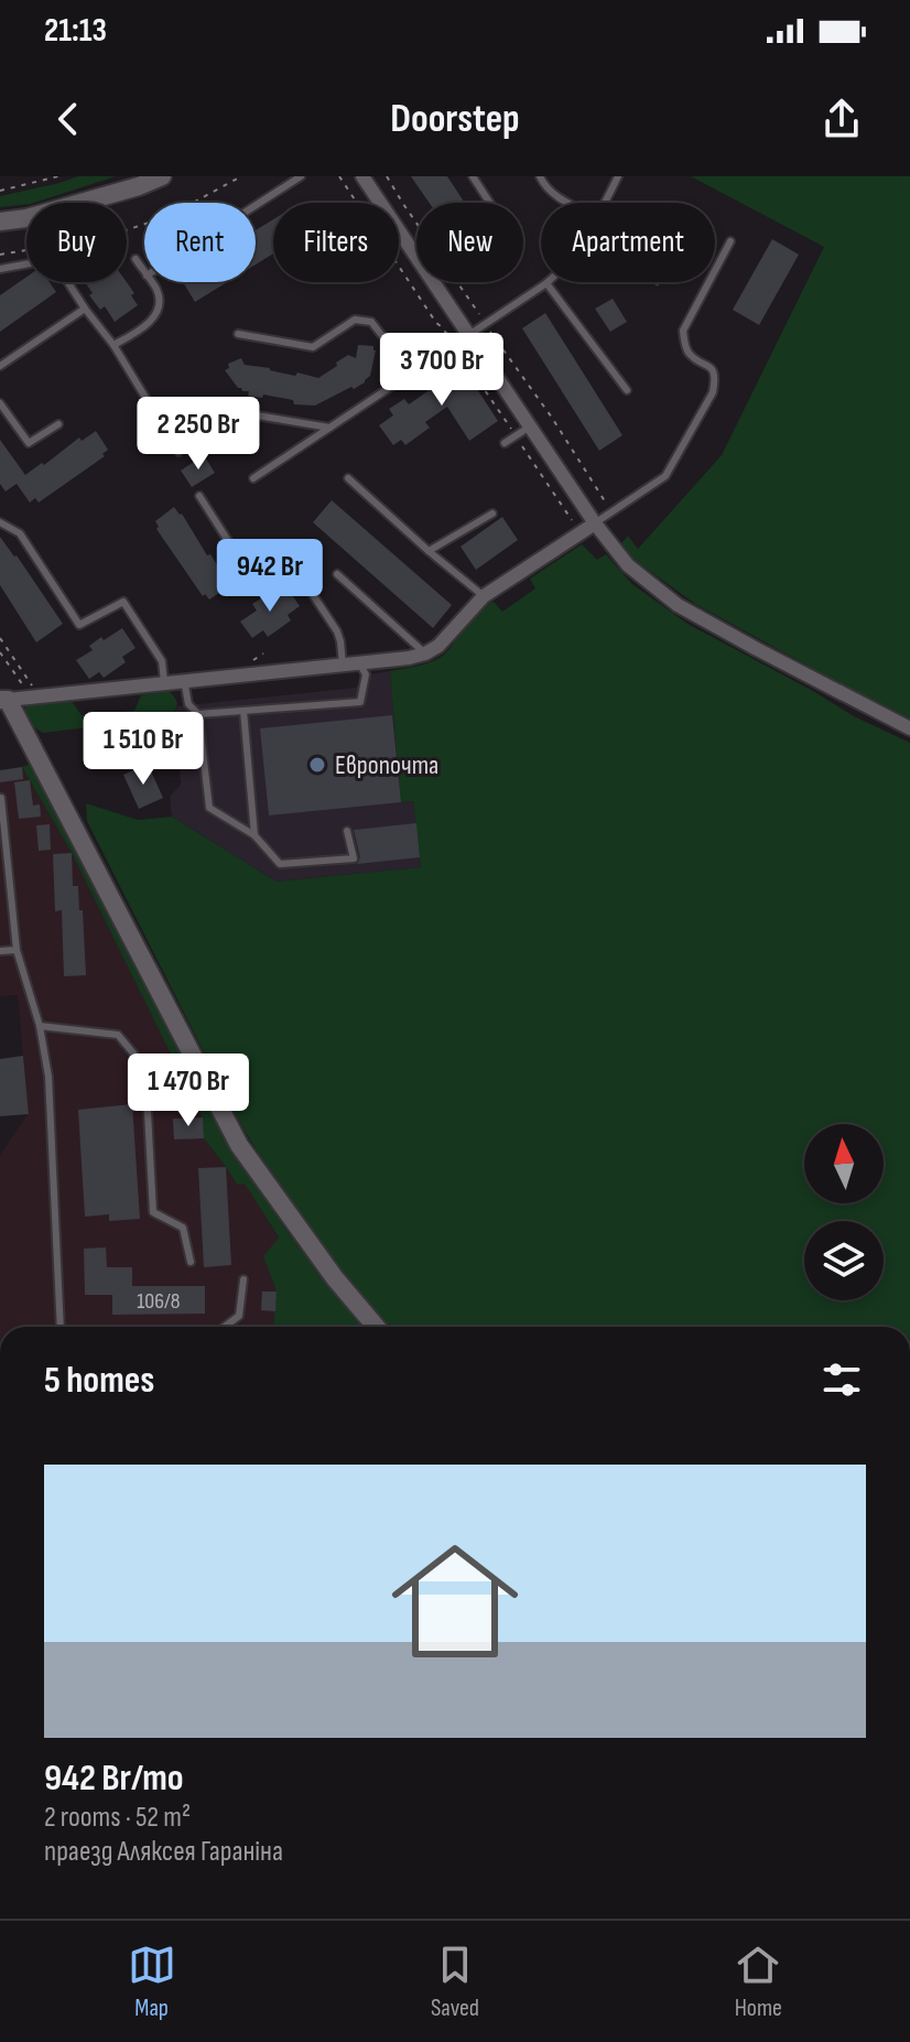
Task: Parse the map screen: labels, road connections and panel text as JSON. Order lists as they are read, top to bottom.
{
  "places": ["Европочта"],
  "house_numbers": ["106/8"],
  "north": "top",
  "page": {
    "status": "21:13",
    "header": "Doorstep",
    "chip": [
      "Buy",
      "Rent",
      "Filters",
      "New",
      "Apartment"
    ],
    "price": [
      "3 700 Br",
      "2 250 Br",
      "942 Br",
      "1 510 Br",
      "1 470 Br"
    ],
    "heading": "5 homes",
    "list": [
      {
        "name": "942 Br/mo",
        "note": "2 rooms · 52 m² · праезд Аляксея Гараніна"
      }
    ],
    "tabs": ["Map", "Saved", "Home"]
  }
}
